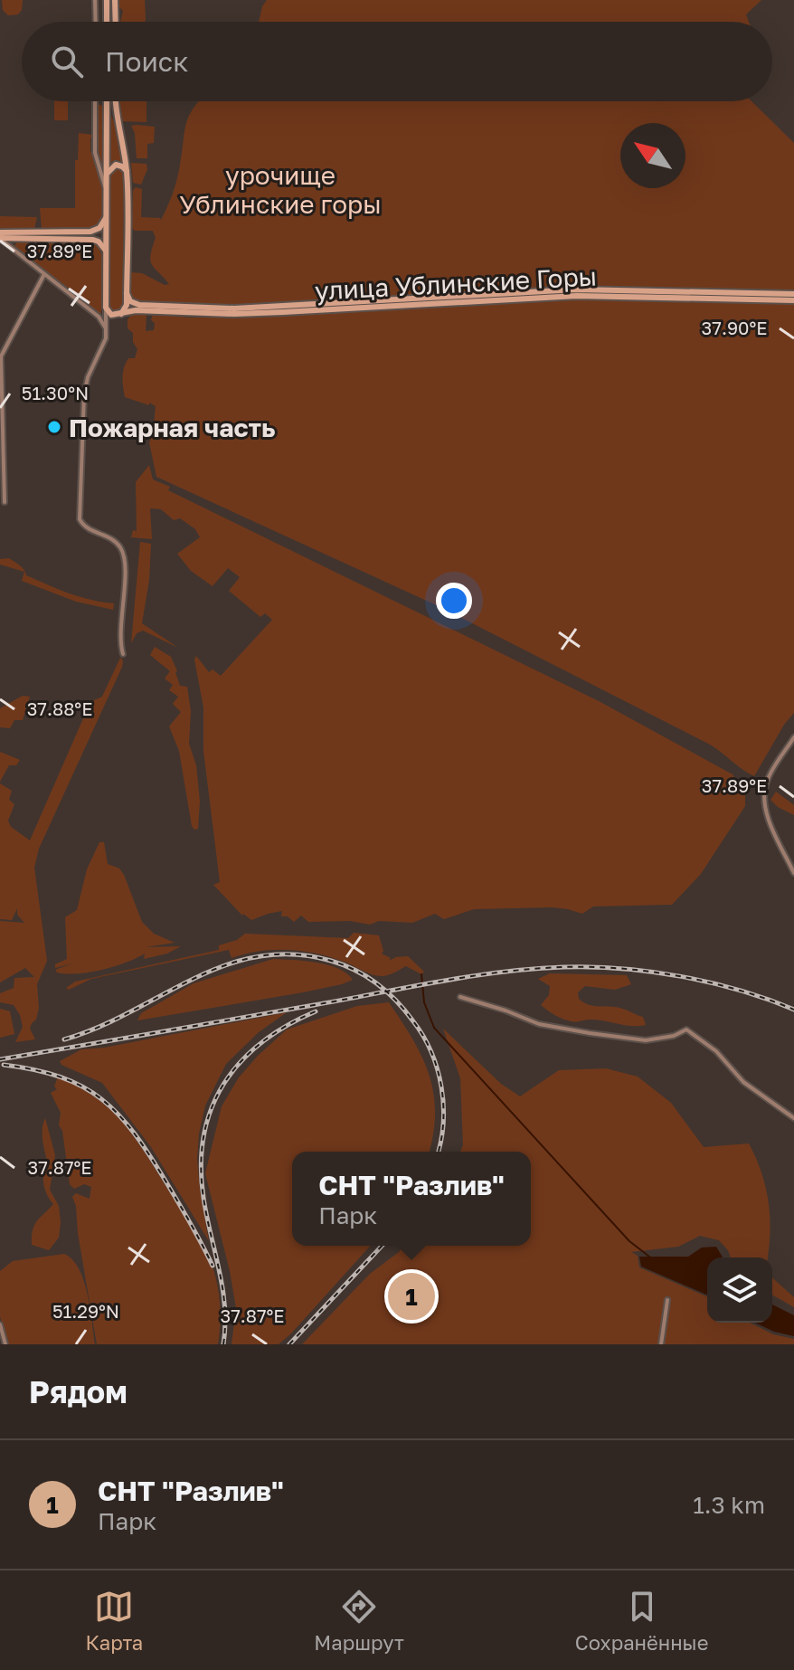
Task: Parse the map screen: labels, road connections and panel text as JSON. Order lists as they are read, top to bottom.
{
  "streets": {
    "main road": ["улица Ублинские Горы"]
  },
  "parks": ["урочище Ублинские горы"],
  "places": ["Пожарная часть"],
  "north": "top left",
  "page": {
    "search": "Поиск",
    "popup": ["СНТ \"Разлив\"", "Парк"],
    "pins": "1",
    "heading": "Рядом",
    "list": [
      {
        "mark": "1",
        "name": "СНТ \"Разлив\"",
        "note": "Парк",
        "value": "1.3 km"
      }
    ],
    "nav": ["Карта", "Маршрут", "Сохранённые"]
  },
  "coordinates": [
    "37.89°E",
    "37.90°E",
    "51.30°N",
    "37.88°E",
    "37.87°E",
    "51.29°N"
  ]
}
